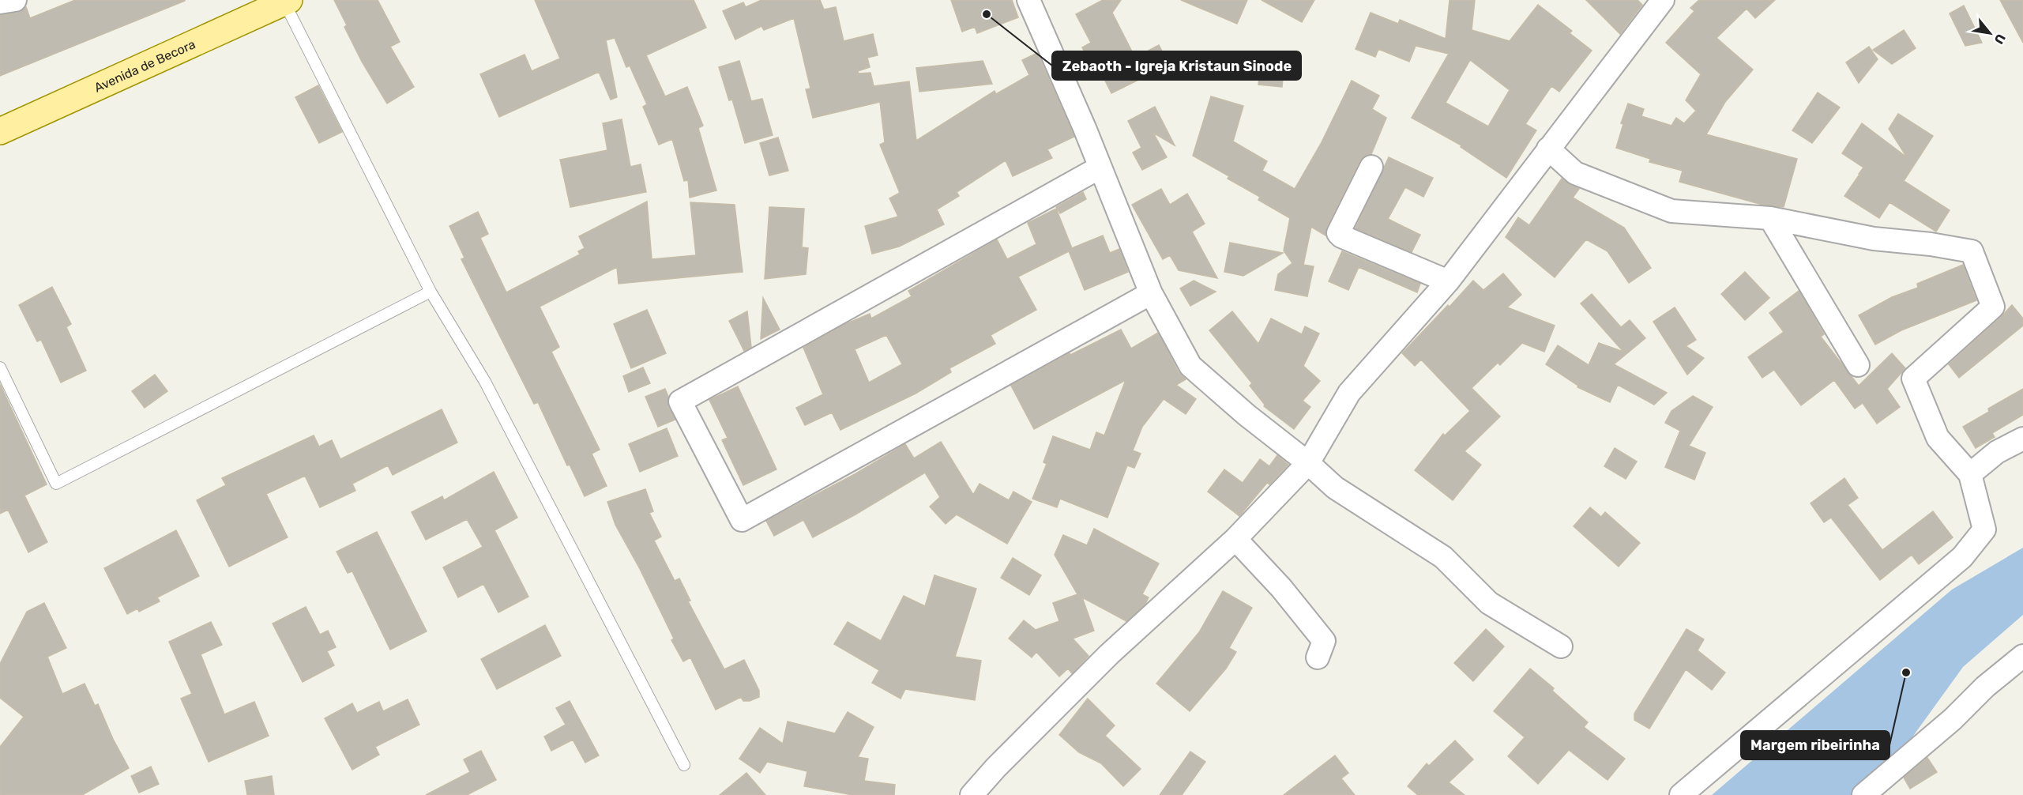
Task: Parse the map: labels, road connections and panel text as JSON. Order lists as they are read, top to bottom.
{
  "streets": {
    "main road": ["Avenida de Becora"]
  },
  "places": ["Zebaoth - Igreja Kristaun Sinode", "Margem ribeirinha"],
  "north": "bottom right"
}
